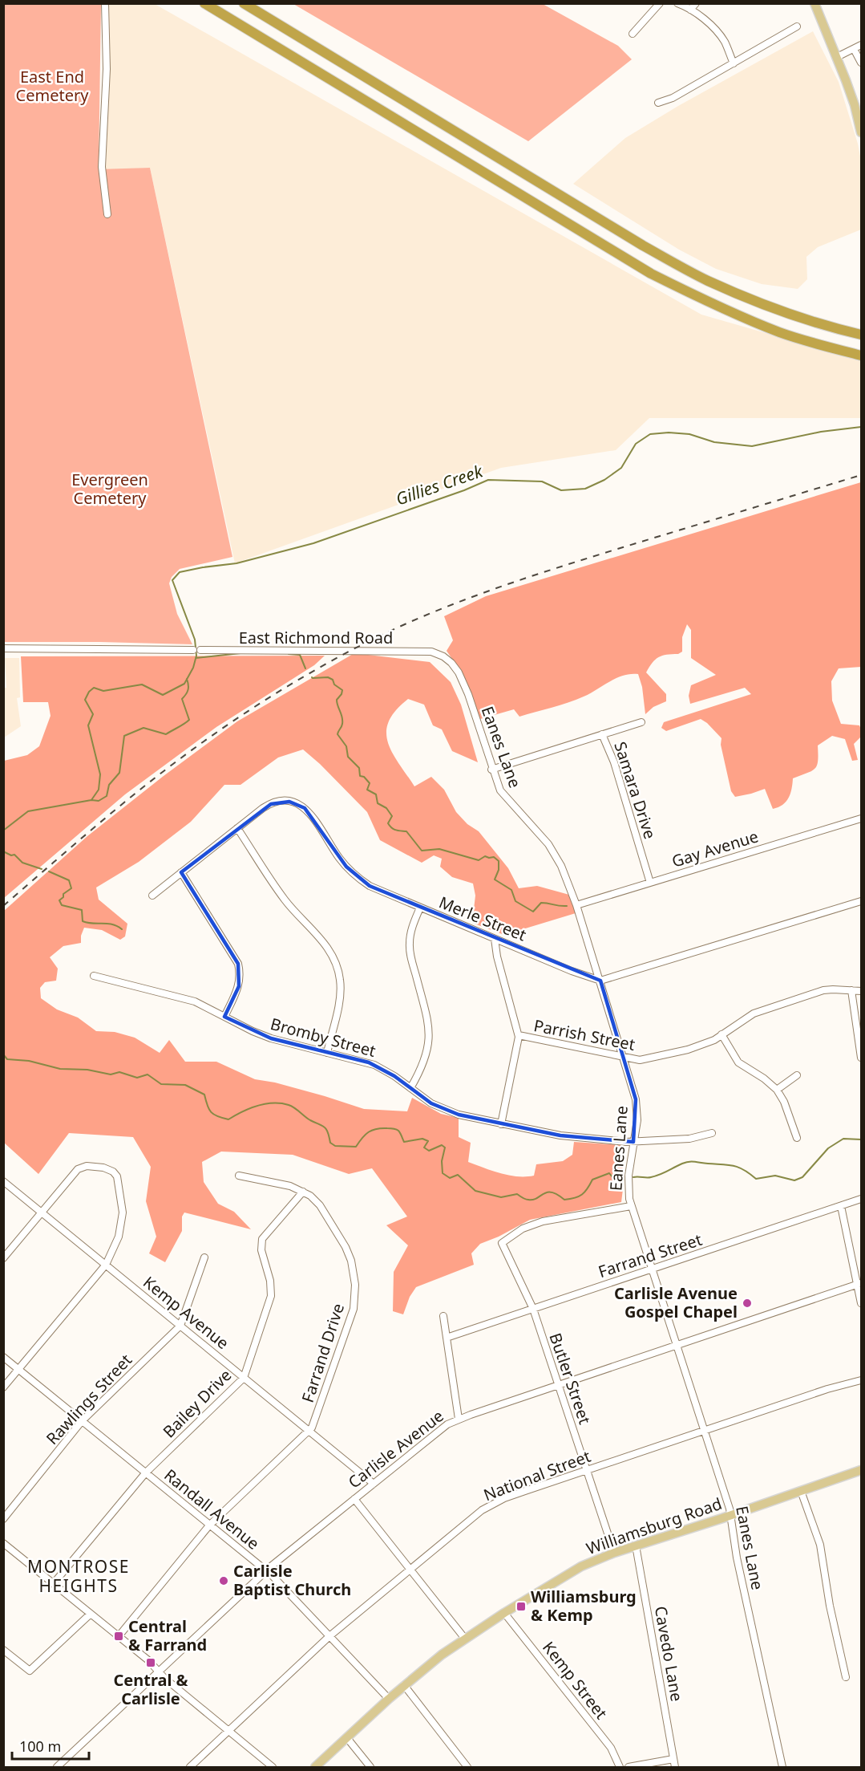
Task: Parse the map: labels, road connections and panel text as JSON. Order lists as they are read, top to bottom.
{
  "streets": {
    "main road": ["Williamsburg Road"],
    "street": [
      "East Richmond Road",
      "Eanes Lane",
      "Samara Drive",
      "Gay Avenue",
      "Merle Street",
      "Parrish Street",
      "Bromby Street",
      "Farrand Street",
      "Kemp Avenue",
      "Farrand Drive",
      "Butler Street",
      "Rawlings Street",
      "Bailey Drive",
      "Carlisle Avenue",
      "National Street",
      "Randall Avenue",
      "Cavedo Lane",
      "Kemp Street"
    ]
  },
  "crossings": [
    ["East Richmond Road", "Eanes Lane"],
    ["Eanes Lane", "Gay Avenue"],
    ["Eanes Lane", "Merle Street"],
    ["Eanes Lane", "Parrish Street"],
    ["Eanes Lane", "Bromby Street"],
    ["Eanes Lane", "Farrand Street"],
    ["Eanes Lane", "Butler Street"],
    ["Eanes Lane", "Carlisle Avenue"],
    ["Eanes Lane", "National Street"],
    ["Eanes Lane", "Williamsburg Road"],
    ["Samara Drive", "Gay Avenue"],
    ["Farrand Street", "Butler Street"],
    ["Kemp Avenue", "Farrand Drive"],
    ["Kemp Avenue", "Rawlings Street"],
    ["Kemp Avenue", "Bailey Drive"],
    ["Kemp Avenue", "Carlisle Avenue"],
    ["Farrand Drive", "Bailey Drive"],
    ["Butler Street", "Carlisle Avenue"],
    ["Butler Street", "National Street"],
    ["Butler Street", "Williamsburg Road"],
    ["Rawlings Street", "Randall Avenue"],
    ["Bailey Drive", "Randall Avenue"],
    ["Carlisle Avenue", "Randall Avenue"],
    ["National Street", "Randall Avenue"],
    ["Randall Avenue", "Williamsburg Road"],
    ["Williamsburg Road", "Cavedo Lane"],
    ["Williamsburg Road", "Kemp Street"]
  ],
  "districts": ["MONTROSE HEIGHTS"],
  "water": ["Gillies Creek"],
  "parks": ["East End Cemetery", "Evergreen Cemetery"],
  "places": {
    "other": ["Carlisle Avenue Gospel Chapel", "Carlisle Baptist Church"],
    "transit": ["Williamsburg & Kemp", "Central & Farrand", "Central & Carlisle"]
  },
  "scale_bar": "100 m"
}
